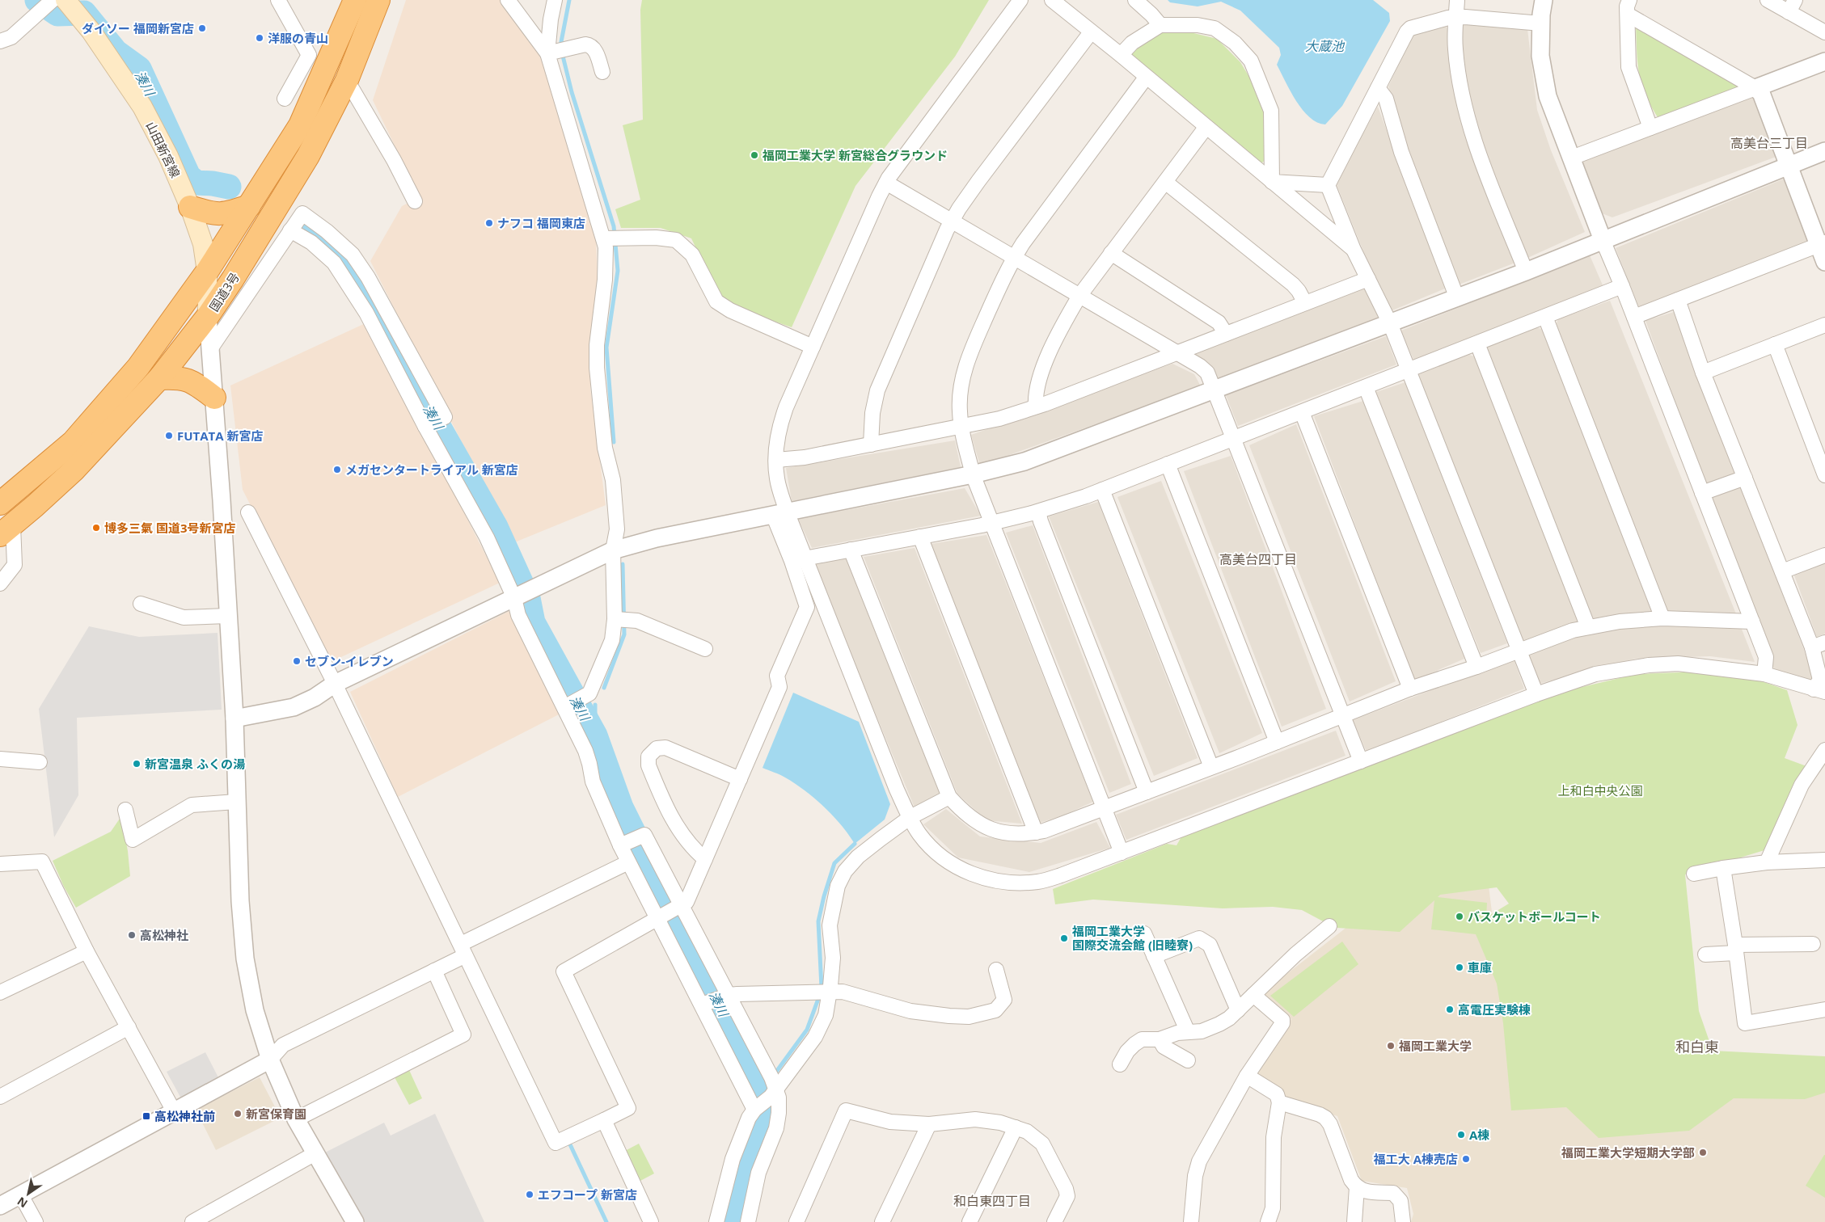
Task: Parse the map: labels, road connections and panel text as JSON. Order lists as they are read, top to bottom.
{
  "streets": {
    "highway": ["国道3号"],
    "main road": ["山田新宮線"]
  },
  "crossings": [
    ["山田新宮線", "国道3号"]
  ],
  "districts": [
    "高美台三丁目",
    "高美台四丁目",
    "和白東",
    "和白東四丁目"
  ],
  "water": ["大蔵池", "湊川"],
  "parks": ["上和白中央公園"],
  "places": {
    "other": [
      "ダイソー 福岡新宮店",
      "洋服の青山",
      "福岡工業大学 新宮総合グラウンド",
      "ナフコ 福岡東店",
      "FUTATA 新宮店",
      "メガセンタートライアル 新宮店",
      "博多三氣 国道3号新宮店",
      "セブン-イレブン",
      "新宮温泉 ふくの湯",
      "バスケットボールコート",
      "高松神社",
      "福岡工業大学 国際交流会館 (旧睦寮)",
      "車庫",
      "高電圧実験棟",
      "福岡工業大学",
      "新宮保育園",
      "A棟",
      "福岡工業大学短期大学部",
      "福工大 A棟売店",
      "エフコープ 新宮店"
    ],
    "transit": ["高松神社前"]
  },
  "north": "bottom left"
}
